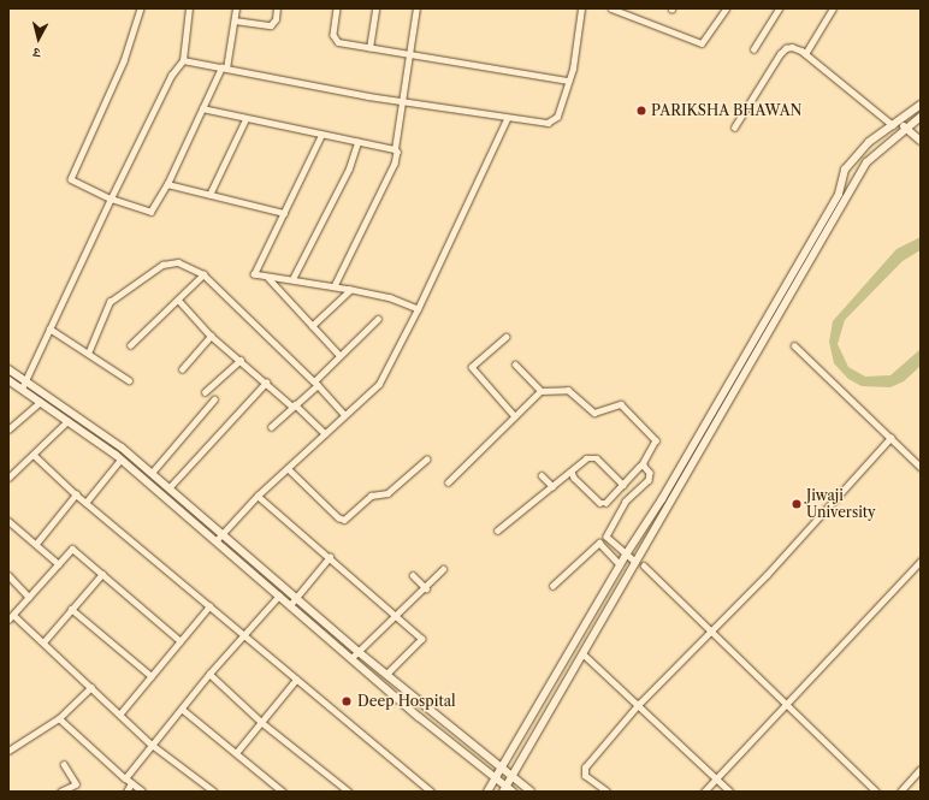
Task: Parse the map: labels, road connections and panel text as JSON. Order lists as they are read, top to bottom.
{
  "places": ["PARIKSHA BHAWAN", "Jiwaji University", "Deep Hospital"],
  "north": "bottom"
}
